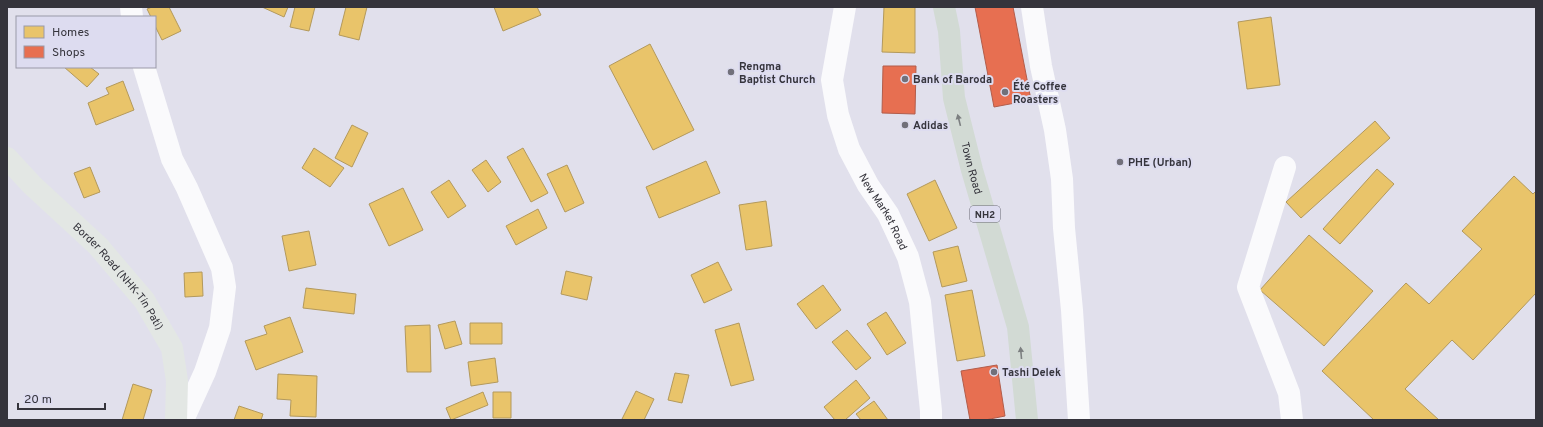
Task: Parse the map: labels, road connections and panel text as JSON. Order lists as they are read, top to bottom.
{
  "streets": {
    "highway": ["Town Road", "NH2"],
    "main road": ["Border Road (NHK-Tin Pati)"],
    "street": ["New Market Road"]
  },
  "one_way": ["Town Road"],
  "places": [
    "Rengma Baptist Church",
    "Bank of Baroda",
    "Été Coffee Roasters",
    "Adidas",
    "PHE (Urban)",
    "Tashi Delek"
  ],
  "legend": ["Homes", "Shops"],
  "scale_bar": "20 m"
}
